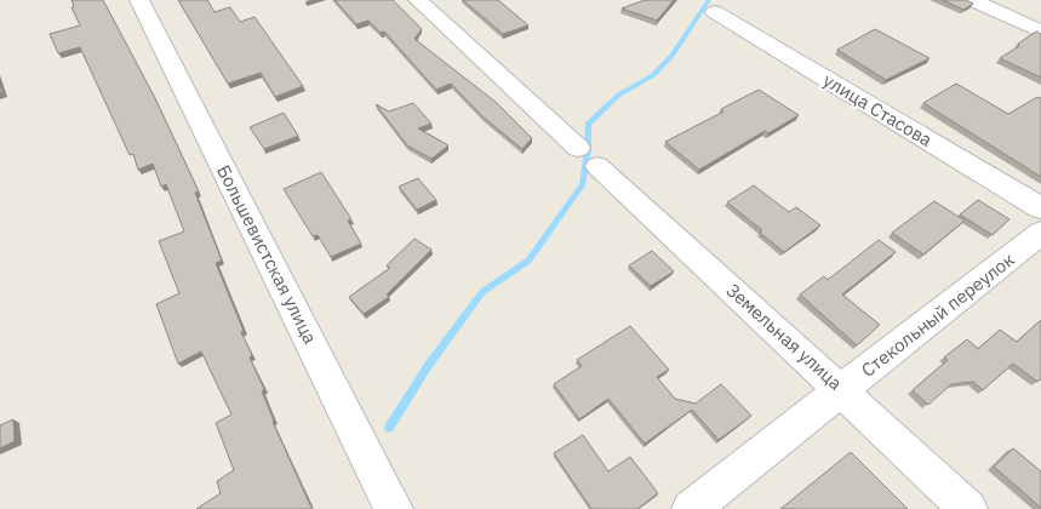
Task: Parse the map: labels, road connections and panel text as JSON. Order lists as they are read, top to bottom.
{
  "streets": {
    "street": [
      "улица Стасова",
      "Большевистская улица",
      "Стекольный переулок",
      "Земельная улица"
    ]
  },
  "crossings": [
    ["Стекольный переулок", "Земельная улица"]
  ]
}
